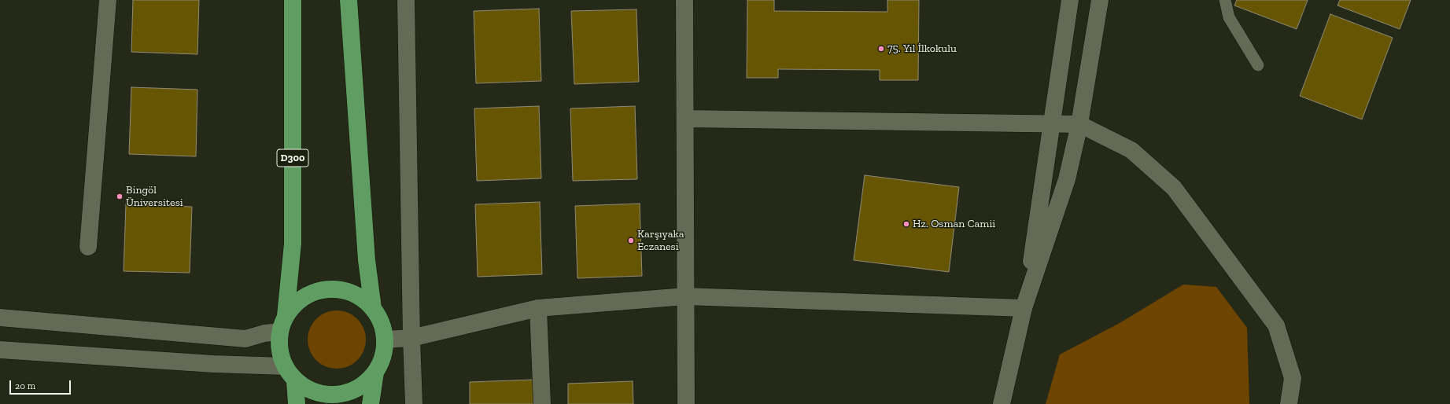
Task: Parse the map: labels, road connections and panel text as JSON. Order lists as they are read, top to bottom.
{
  "streets": {
    "highway": ["D300"]
  },
  "places": [
    "75. Yıl İlkokulu",
    "Bingöl Üniversitesi",
    "Hz. Osman Camii",
    "Karşıyaka Eczanesi"
  ],
  "scale_bar": "20 m"
}
